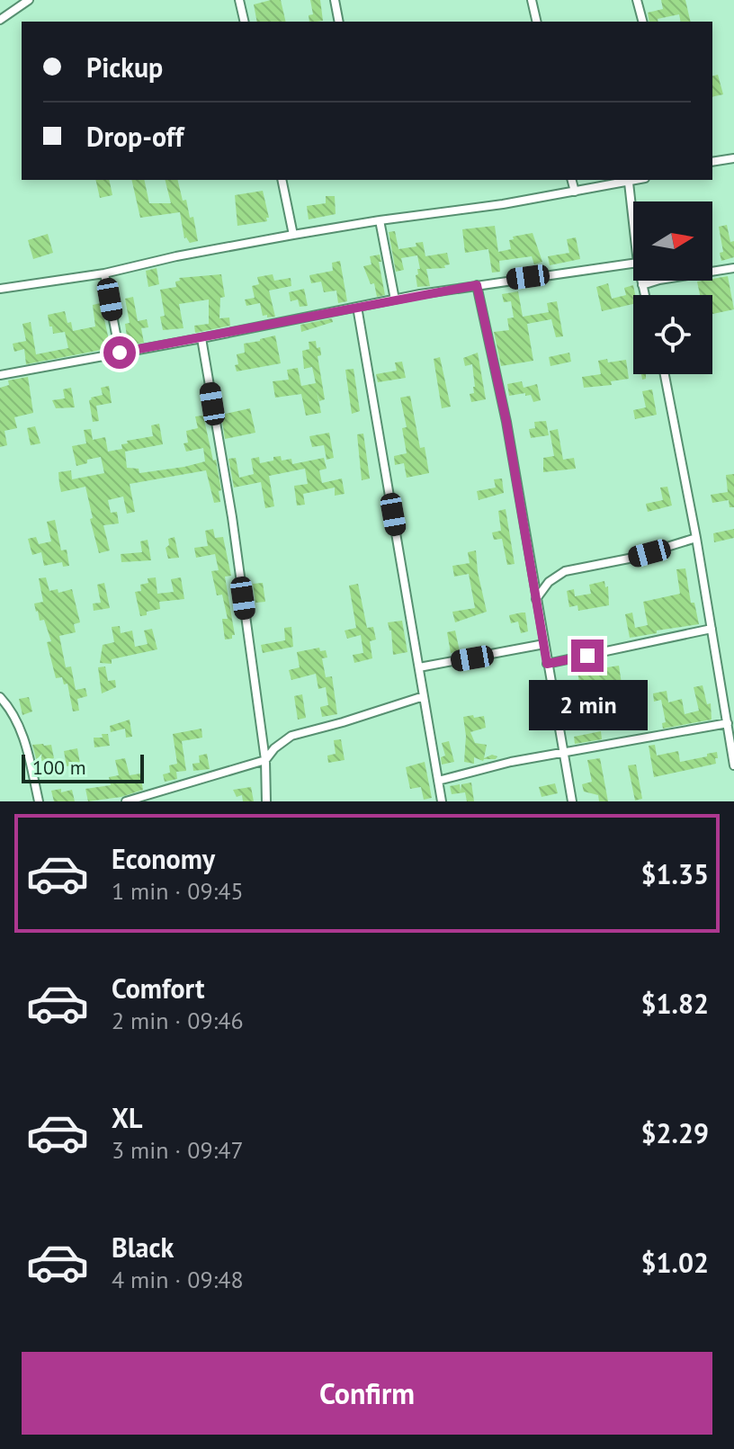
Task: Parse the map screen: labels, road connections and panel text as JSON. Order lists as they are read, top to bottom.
{
  "scale_bar": "100 m",
  "north": "right",
  "page": {
    "banner": ["Pickup", "Drop-off"],
    "bubble": "2 min",
    "scale": "100 m",
    "list": [
      {
        "name": "Economy",
        "note": "1 min · 09:45",
        "value": "$1.35"
      },
      {
        "name": "Comfort",
        "note": "2 min · 09:46",
        "value": "$1.82"
      },
      {
        "name": "XL",
        "note": "3 min · 09:47",
        "value": "$2.29"
      },
      {
        "name": "Black",
        "note": "4 min · 09:48",
        "value": "$1.02"
      }
    ],
    "buttons": "Confirm"
  }
}
